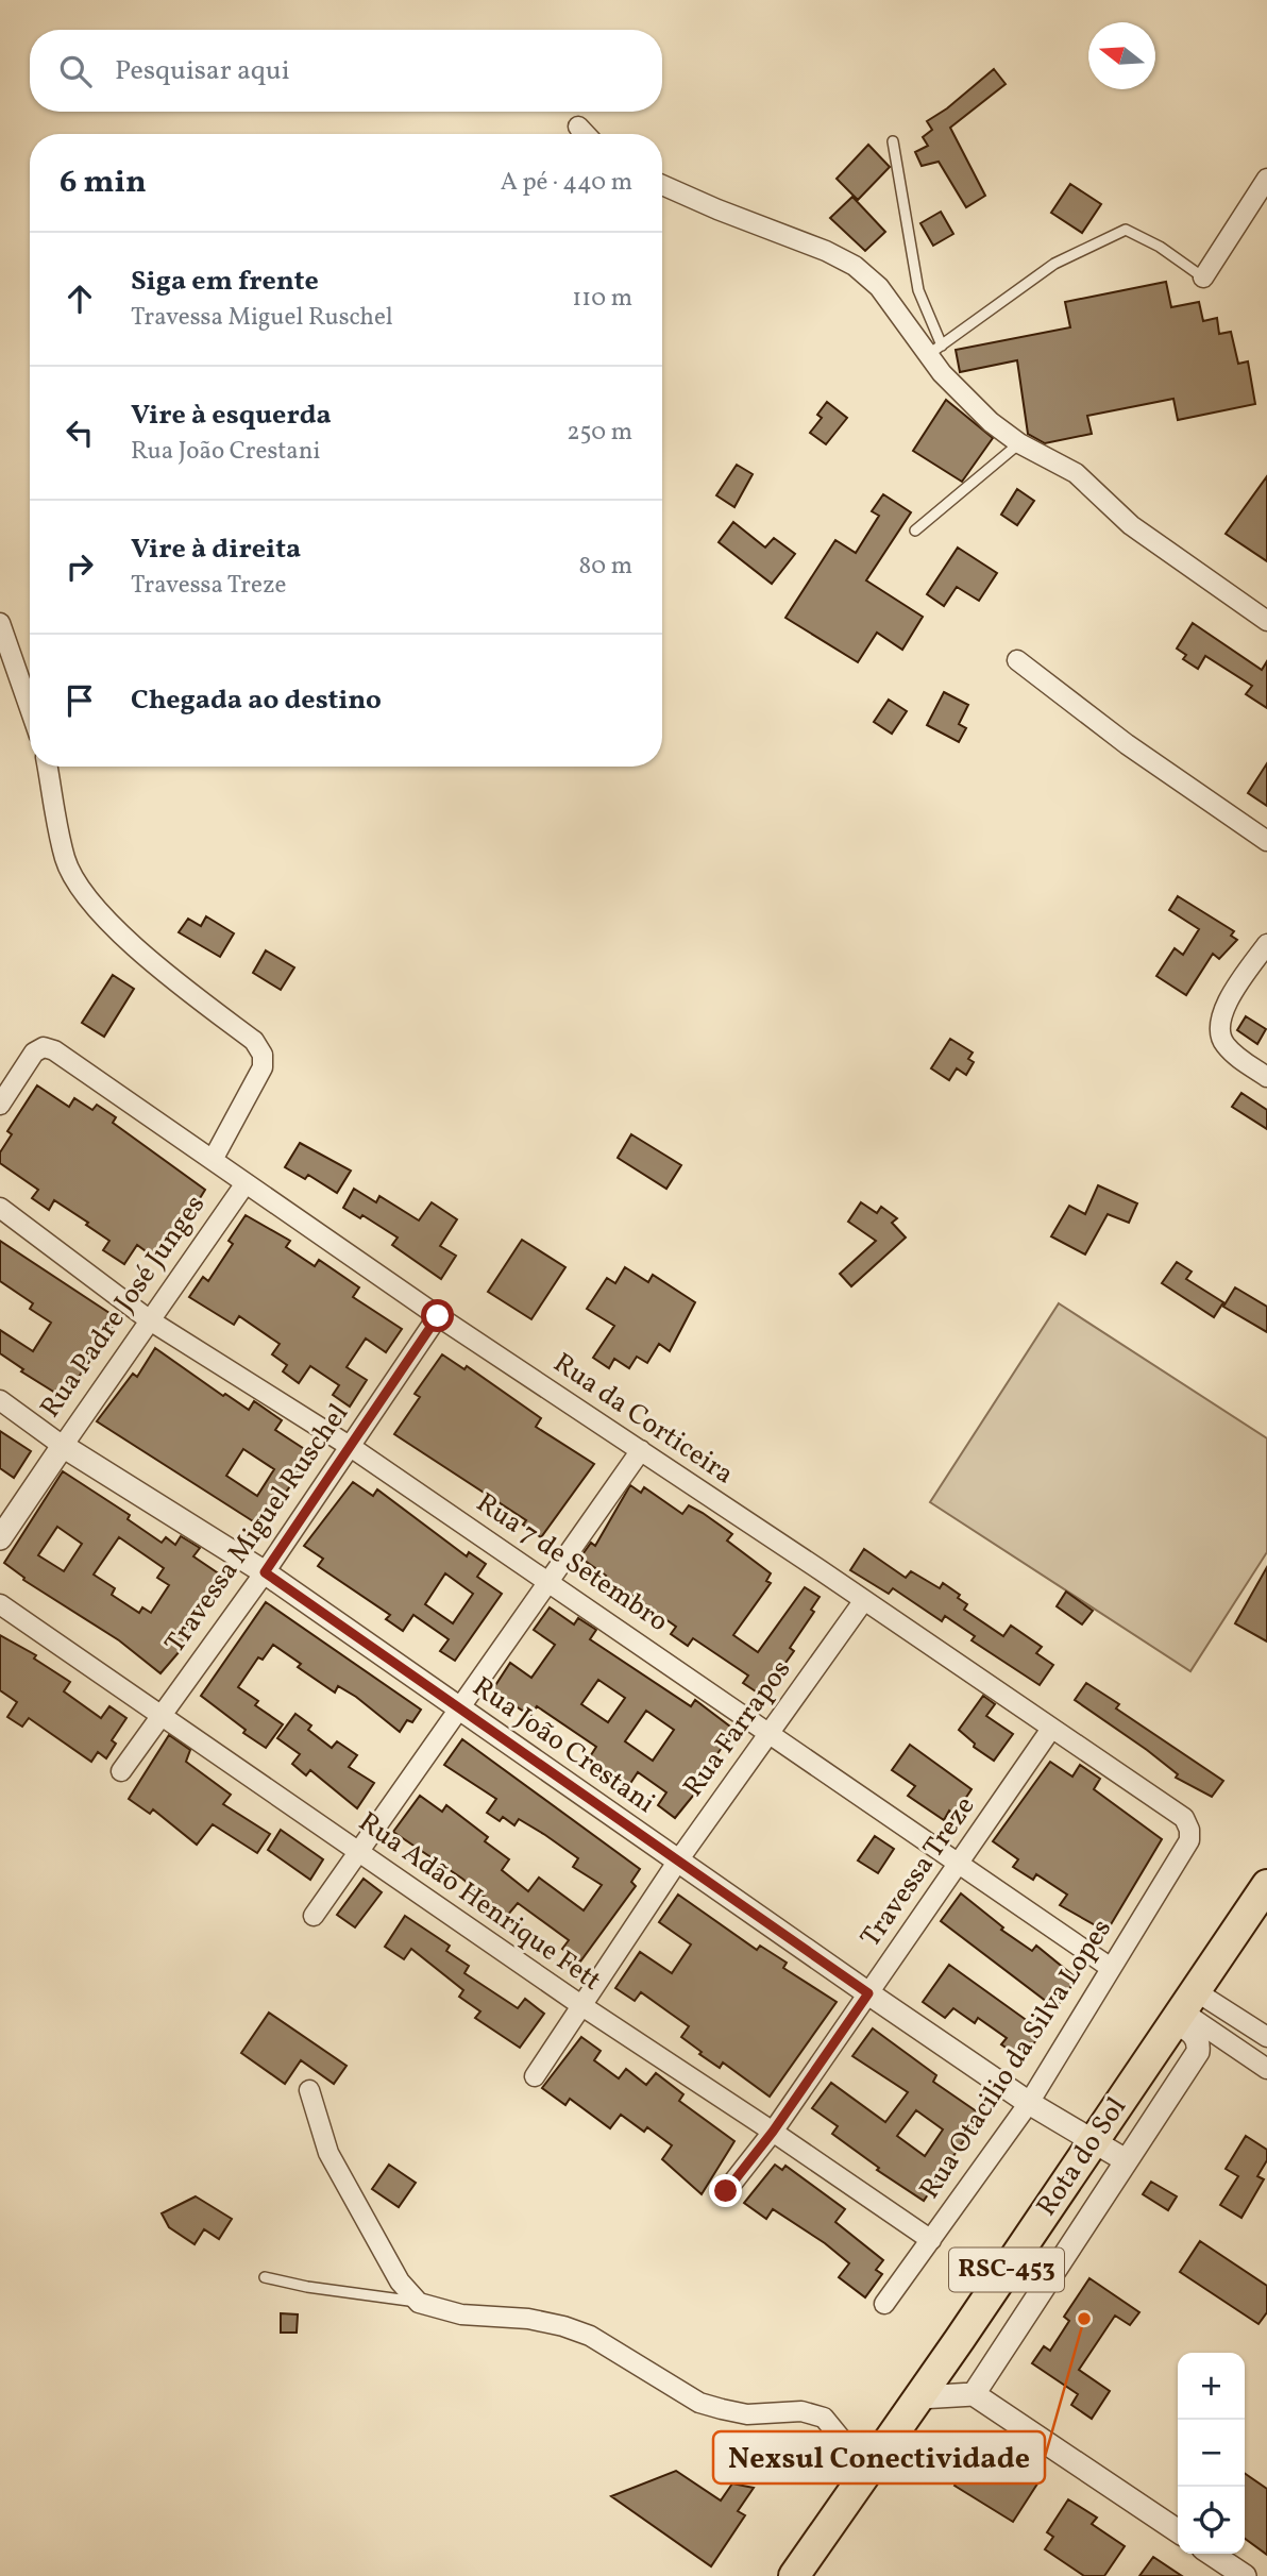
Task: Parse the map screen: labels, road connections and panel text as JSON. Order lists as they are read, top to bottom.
{
  "streets": {
    "highway": ["Rota do Sol", "RSC-453"],
    "street": [
      "Rua Padre José Junges",
      "Rua da Corticeira",
      "Travessa Miguel Ruschel",
      "Rua 7 de Setembro",
      "Rua Farrapos",
      "Rua João Crestani",
      "Travessa Treze",
      "Rua Adão Henrique Fett",
      "Rua Otacilio da Silva Lopes"
    ]
  },
  "crossings": [
    ["Rua Padre José Junges", "Rua da Corticeira"],
    ["Rua Padre José Junges", "Rua 7 de Setembro"],
    ["Rua Padre José Junges", "Rua João Crestani"],
    ["Rua da Corticeira", "Travessa Miguel Ruschel"],
    ["Rua da Corticeira", "Rua Farrapos"],
    ["Rua da Corticeira", "Travessa Treze"],
    ["Rua da Corticeira", "Rua Otacilio da Silva Lopes"],
    ["Travessa Miguel Ruschel", "Rua 7 de Setembro"],
    ["Travessa Miguel Ruschel", "Rua João Crestani"],
    ["Travessa Miguel Ruschel", "Rua Adão Henrique Fett"],
    ["Rua 7 de Setembro", "Rua Farrapos"],
    ["Rua 7 de Setembro", "Travessa Treze"],
    ["Rua 7 de Setembro", "Rua Otacilio da Silva Lopes"],
    ["Rua Farrapos", "Rua João Crestani"],
    ["Rua Farrapos", "Rua Adão Henrique Fett"],
    ["Rua João Crestani", "Travessa Treze"],
    ["Rua João Crestani", "Rua Otacilio da Silva Lopes"],
    ["Rua João Crestani", "Rota do Sol"],
    ["Travessa Treze", "Rua Adão Henrique Fett"],
    ["Rua Adão Henrique Fett", "Rua Otacilio da Silva Lopes"]
  ],
  "places": ["Nexsul Conectividade"],
  "north": "left",
  "page": {
    "search": "Pesquisar aqui",
    "heading": ["6 min", "A pé · 440 m"],
    "list": [
      ["Siga em frente", "Travessa Miguel Ruschel", "110 m"],
      ["Vire à esquerda", "Rua João Crestani", "250 m"],
      ["Vire à direita", "Travessa Treze", "80 m"],
      "Chegada ao destino"
    ],
    "map_buttons": ["+", "−"]
  }
}
